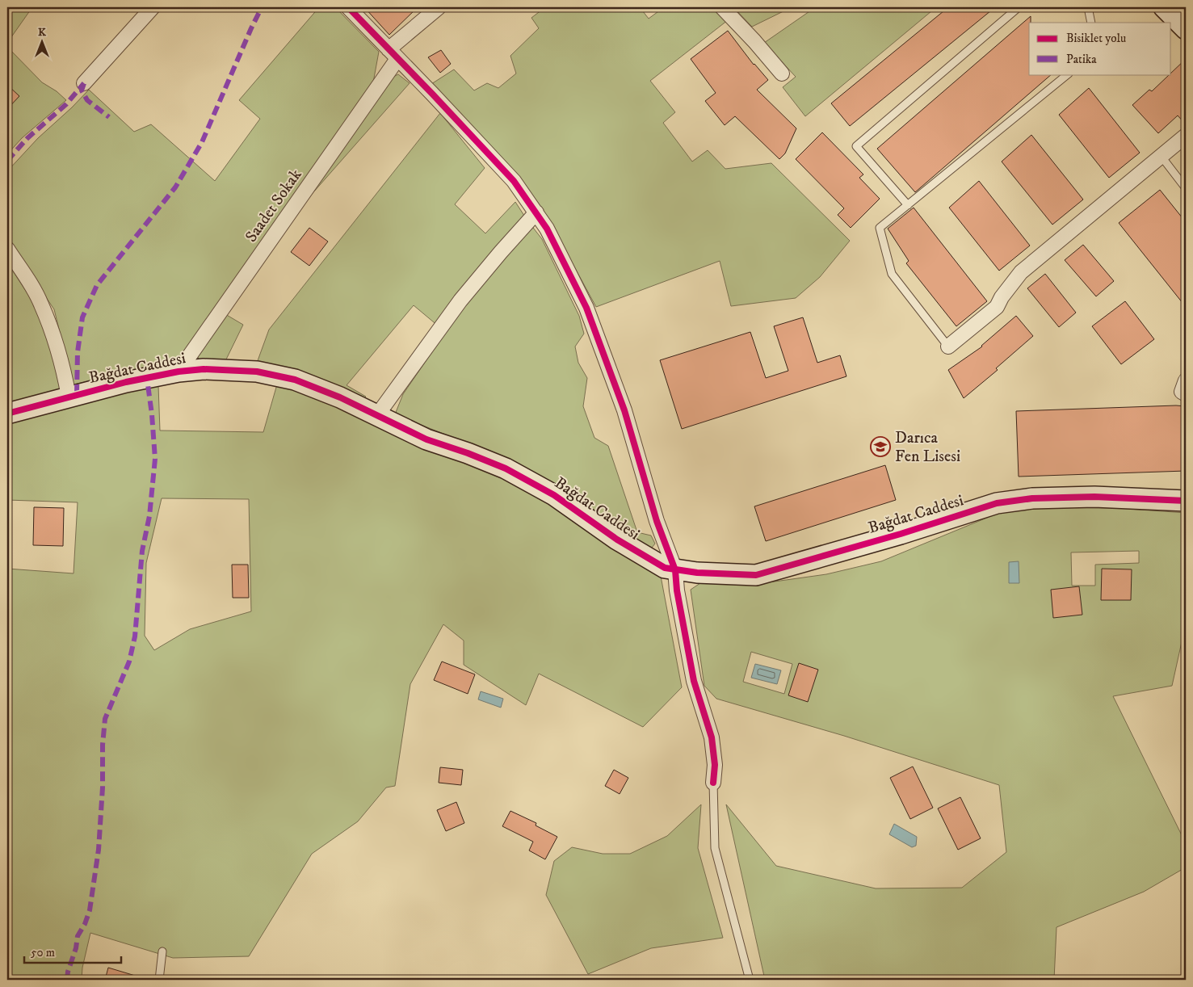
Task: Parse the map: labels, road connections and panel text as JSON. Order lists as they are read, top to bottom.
{
  "streets": {
    "street": ["Saadet Sokak", "Bağdat Caddesi"]
  },
  "crossings": [
    ["Saadet Sokak", "Bağdat Caddesi"]
  ],
  "places": {
    "school or university": ["Darıca Fen Lisesi"]
  },
  "legend": ["Bisiklet yolu", "Patika"],
  "scale_bar": "50 m",
  "north": "top"
}
